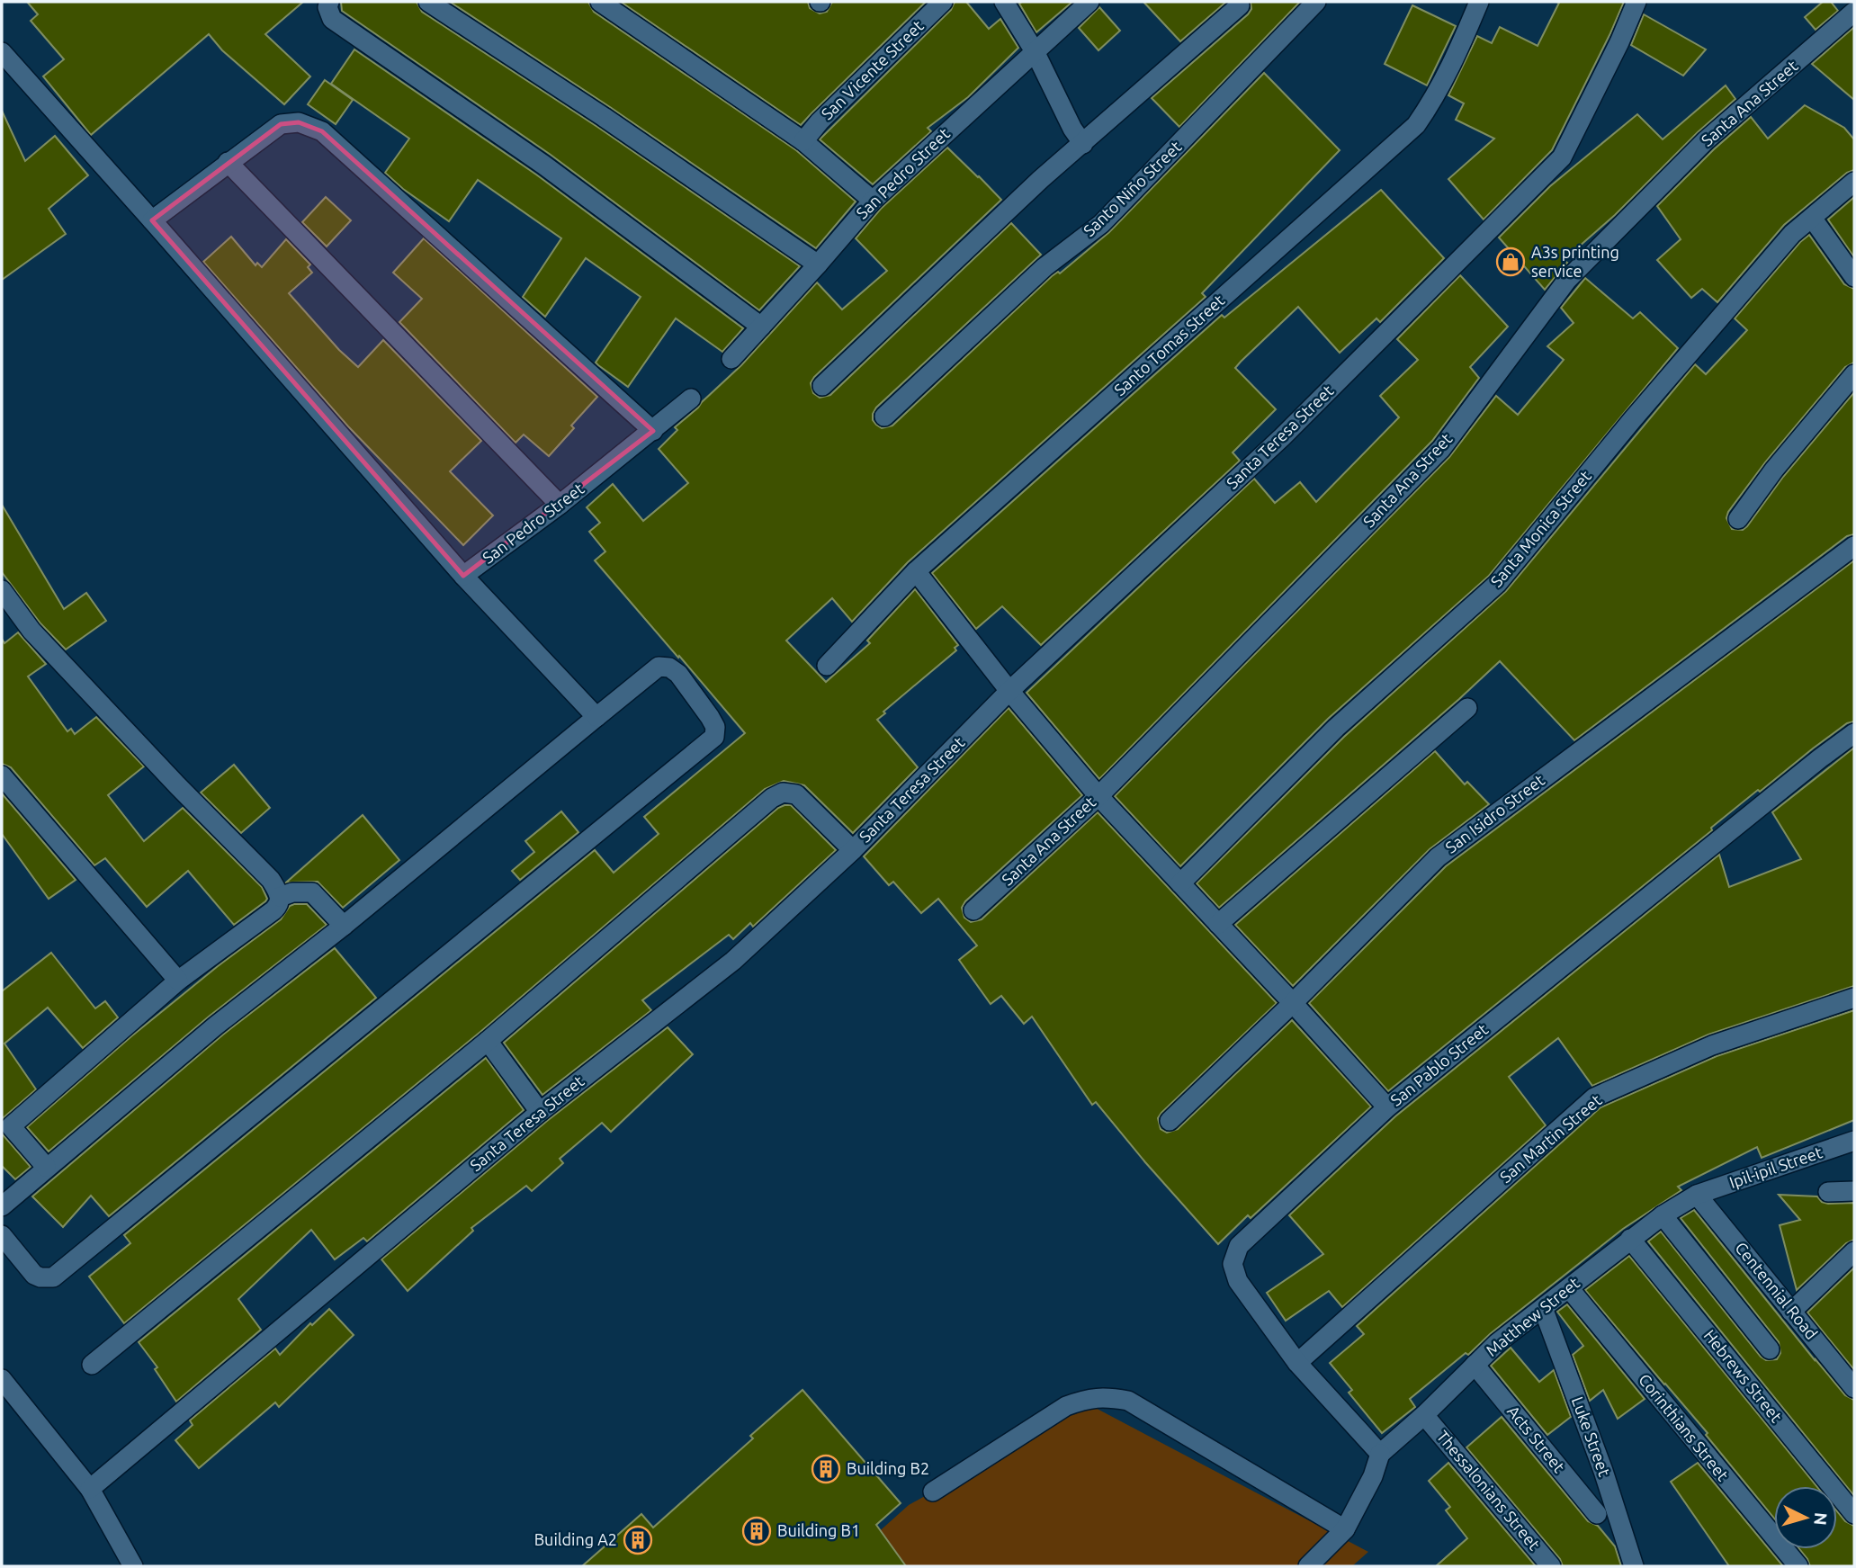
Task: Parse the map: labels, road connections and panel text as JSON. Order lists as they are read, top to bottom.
{
  "streets": {
    "street": [
      "San Vicente Street",
      "Santa Ana Street",
      "San Pedro Street",
      "Santo Niño Street",
      "Santo Tomas Street",
      "Santa Teresa Street",
      "Santa Monica Street",
      "San Isidro Street",
      "San Pablo Street",
      "San Martin Street",
      "Ipil-ipil Street",
      "Centennial Road",
      "Matthew Street",
      "Hebrews Street",
      "Corinthians Street",
      "Luke Street",
      "Acts Street",
      "Thessalonians Street"
    ]
  },
  "crossings": [
    ["San Pablo Street", "San Martin Street"],
    ["San Pablo Street", "Matthew Street"],
    ["Ipil-ipil Street", "Centennial Road"],
    ["Ipil-ipil Street", "Matthew Street"],
    ["Centennial Road", "Matthew Street"],
    ["Matthew Street", "Hebrews Street"],
    ["Matthew Street", "Corinthians Street"],
    ["Matthew Street", "Luke Street"],
    ["Matthew Street", "Acts Street"],
    ["Matthew Street", "Thessalonians Street"]
  ],
  "places": {
    "shop": ["A3s printing service"],
    "building": ["Building B2", "Building B1", "Building A2"]
  },
  "north": "right"
}
